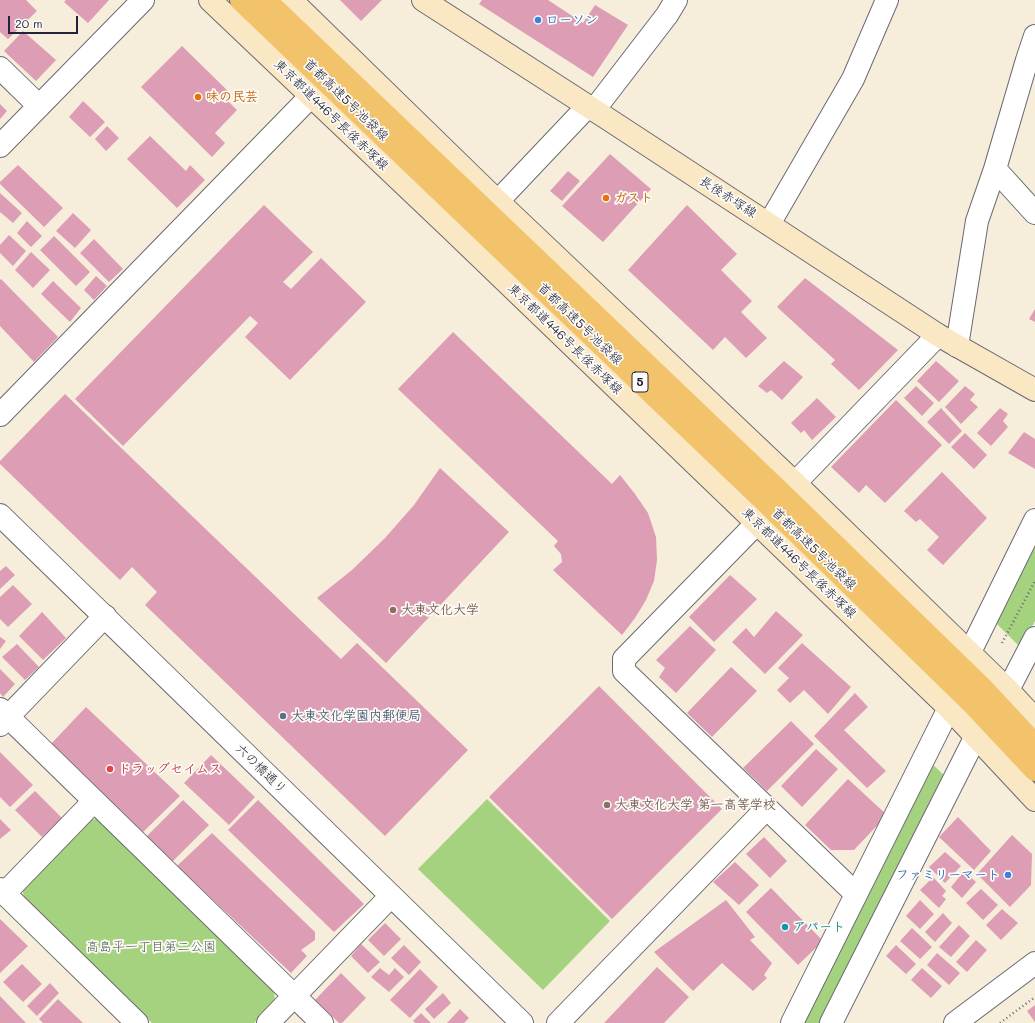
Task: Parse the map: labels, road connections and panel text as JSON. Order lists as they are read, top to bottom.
{
  "streets": {
    "highway": ["首都高速5号池袋線", "5"],
    "main road": ["東京都道446号長後赤塚線", "長後赤塚線"],
    "street": ["六の橋通り"]
  },
  "parks": ["高島平一丁目第二公園"],
  "places": [
    "ローソン",
    "味の民芸",
    "ガスト",
    "大東文化大学",
    "大東文化学園内郵便局",
    "ドラッグセイムス",
    "大東文化大学 第一高等学校",
    "ファミリーマート",
    "アパート"
  ],
  "scale_bar": "20 m"
}
